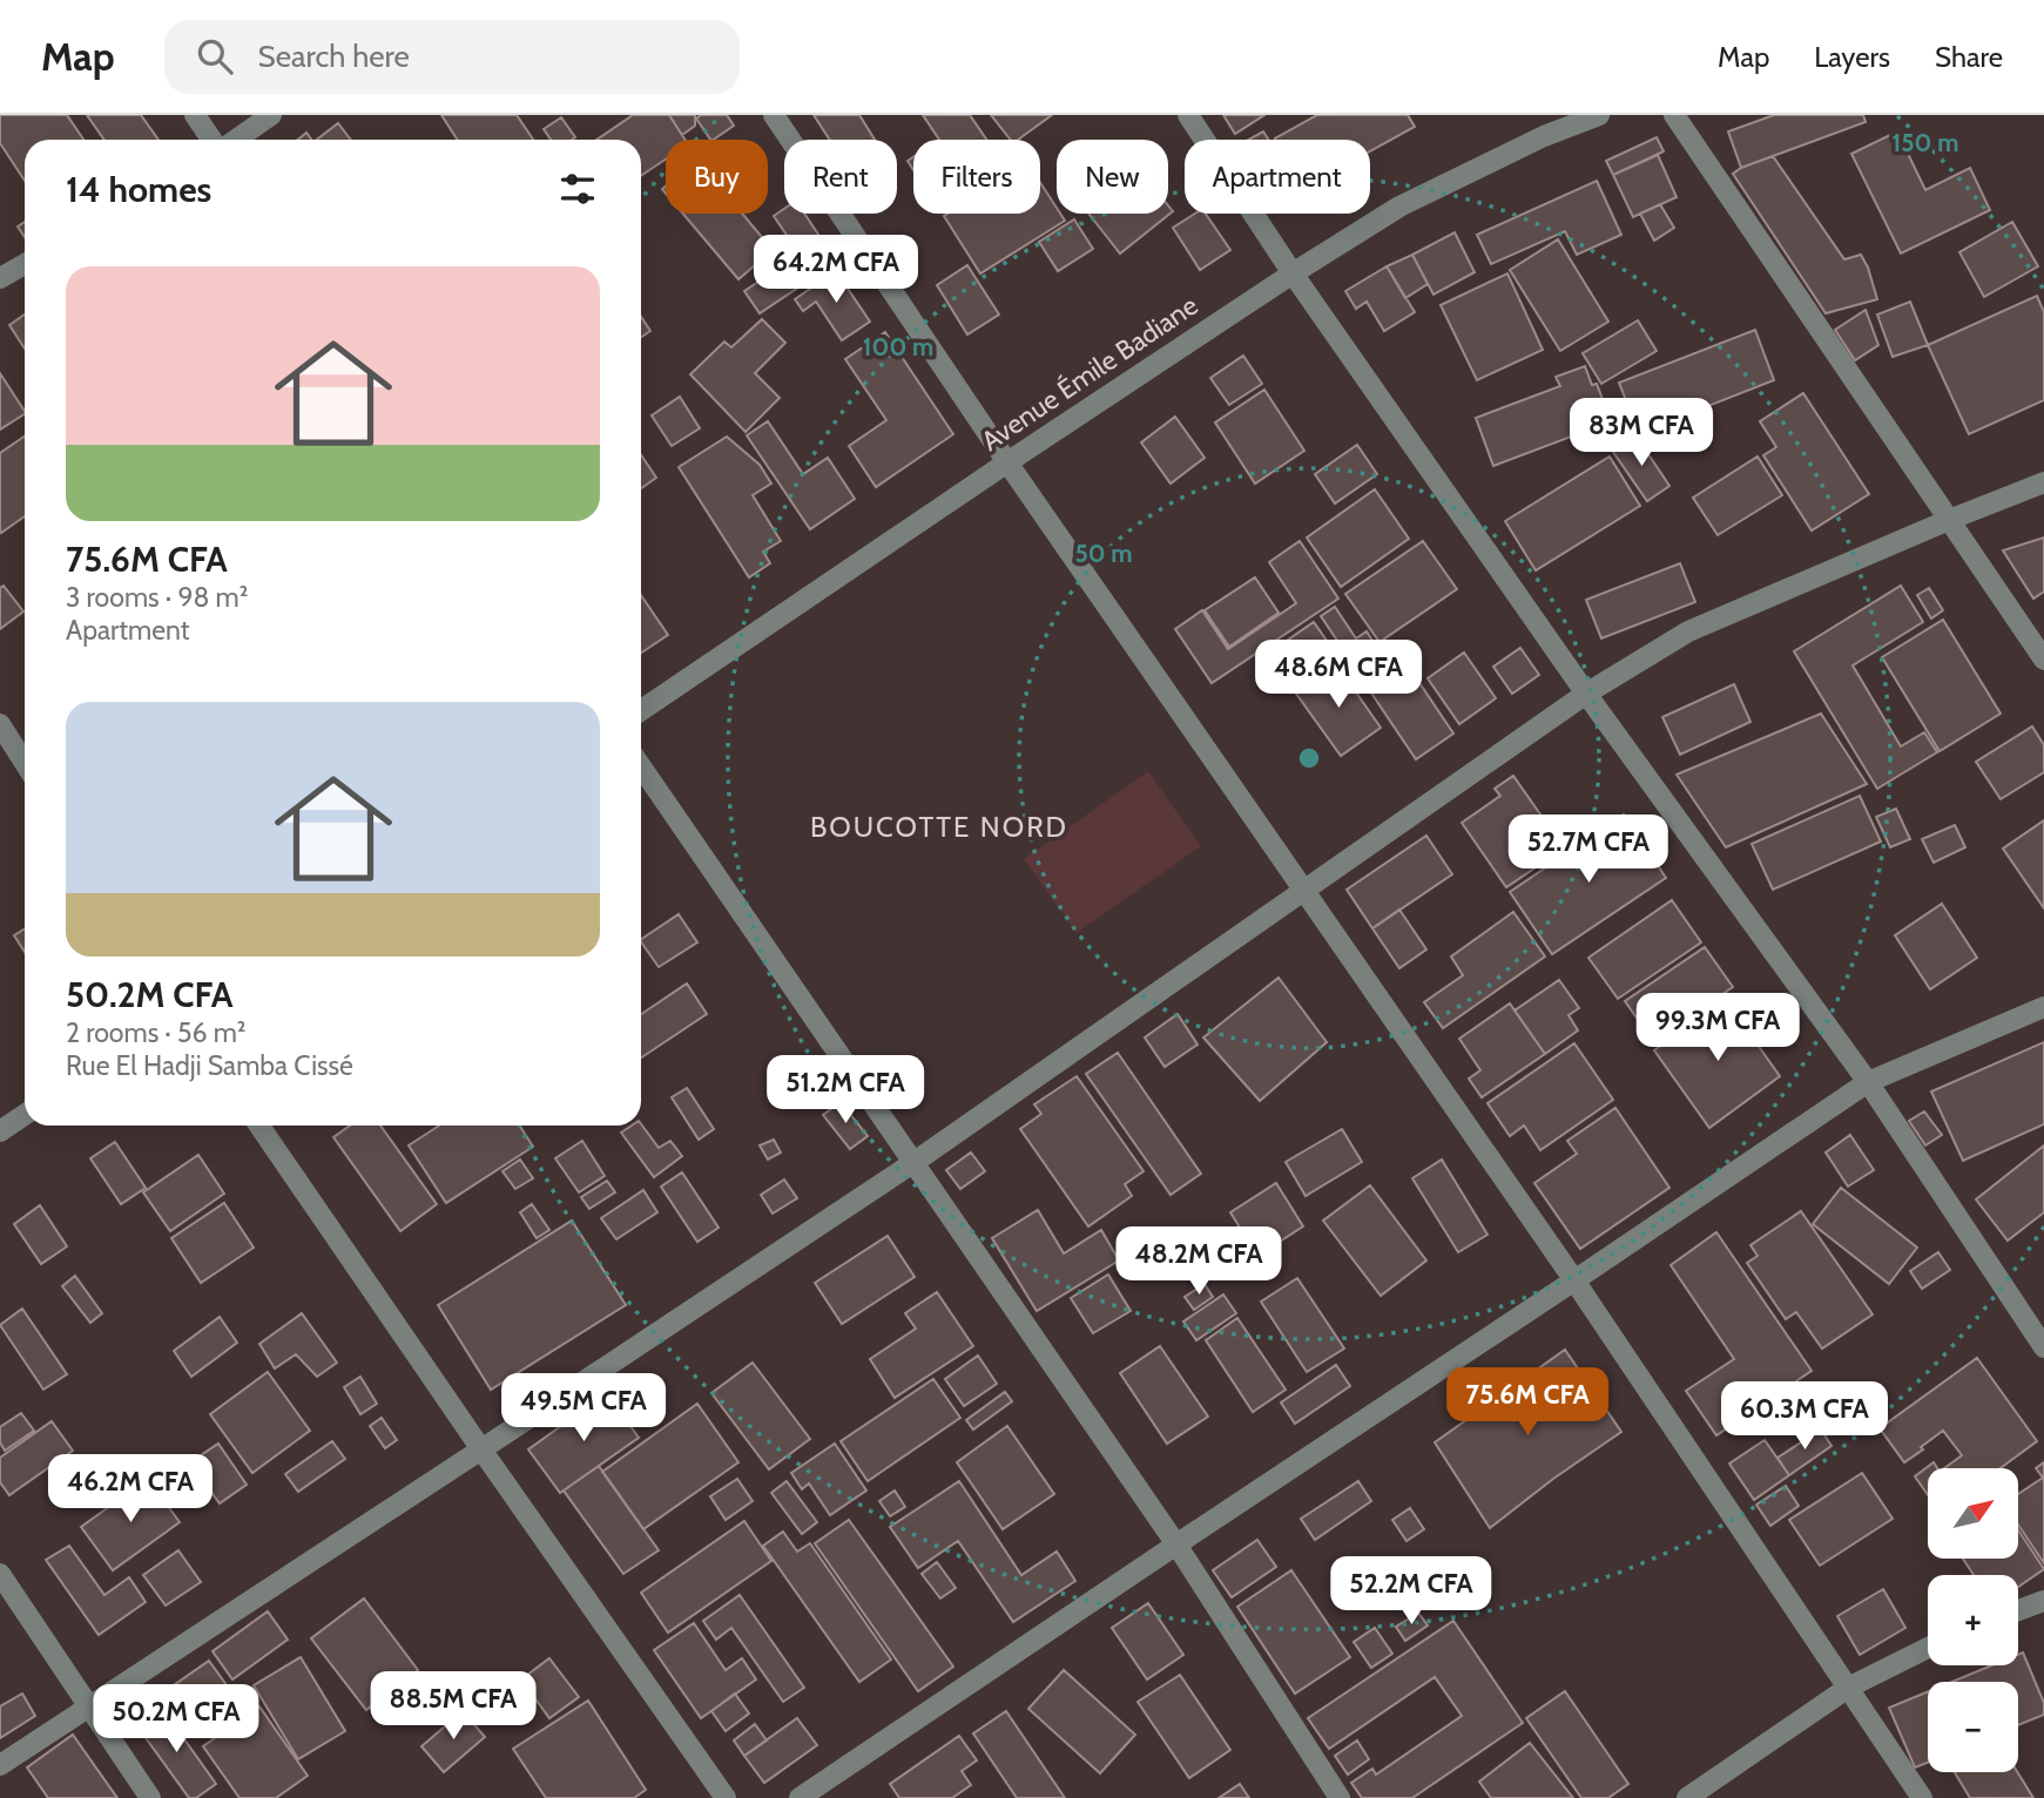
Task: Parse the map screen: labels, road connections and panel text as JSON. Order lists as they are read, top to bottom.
{
  "streets": {
    "street": ["Avenue Émile Badiane"]
  },
  "districts": ["BOUCOTTE NORD"],
  "north": "top right",
  "page": {
    "header": "Map",
    "search": "Search here",
    "nav": ["Map", "Layers", "Share"],
    "chip": [
      "Buy",
      "Rent",
      "Filters",
      "New",
      "Apartment"
    ],
    "heading": "14 homes",
    "price": [
      "64.2M CFA",
      "83M CFA",
      "48.6M CFA",
      "52.7M CFA",
      "99.3M CFA",
      "51.2M CFA",
      "48.2M CFA",
      "75.6M CFA",
      "49.5M CFA",
      "60.3M CFA",
      "46.2M CFA",
      "52.2M CFA",
      "88.5M CFA",
      "50.2M CFA"
    ],
    "list": [
      {
        "name": "75.6M CFA",
        "note": "3 rooms · 98 m² · Apartment"
      },
      {
        "name": "50.2M CFA",
        "note": "2 rooms · 56 m² · Rue El Hadji Samba Cissé"
      }
    ],
    "map_buttons": ["+", "−"]
  },
  "rings": ["150 m", "100 m", "50 m"]
}
